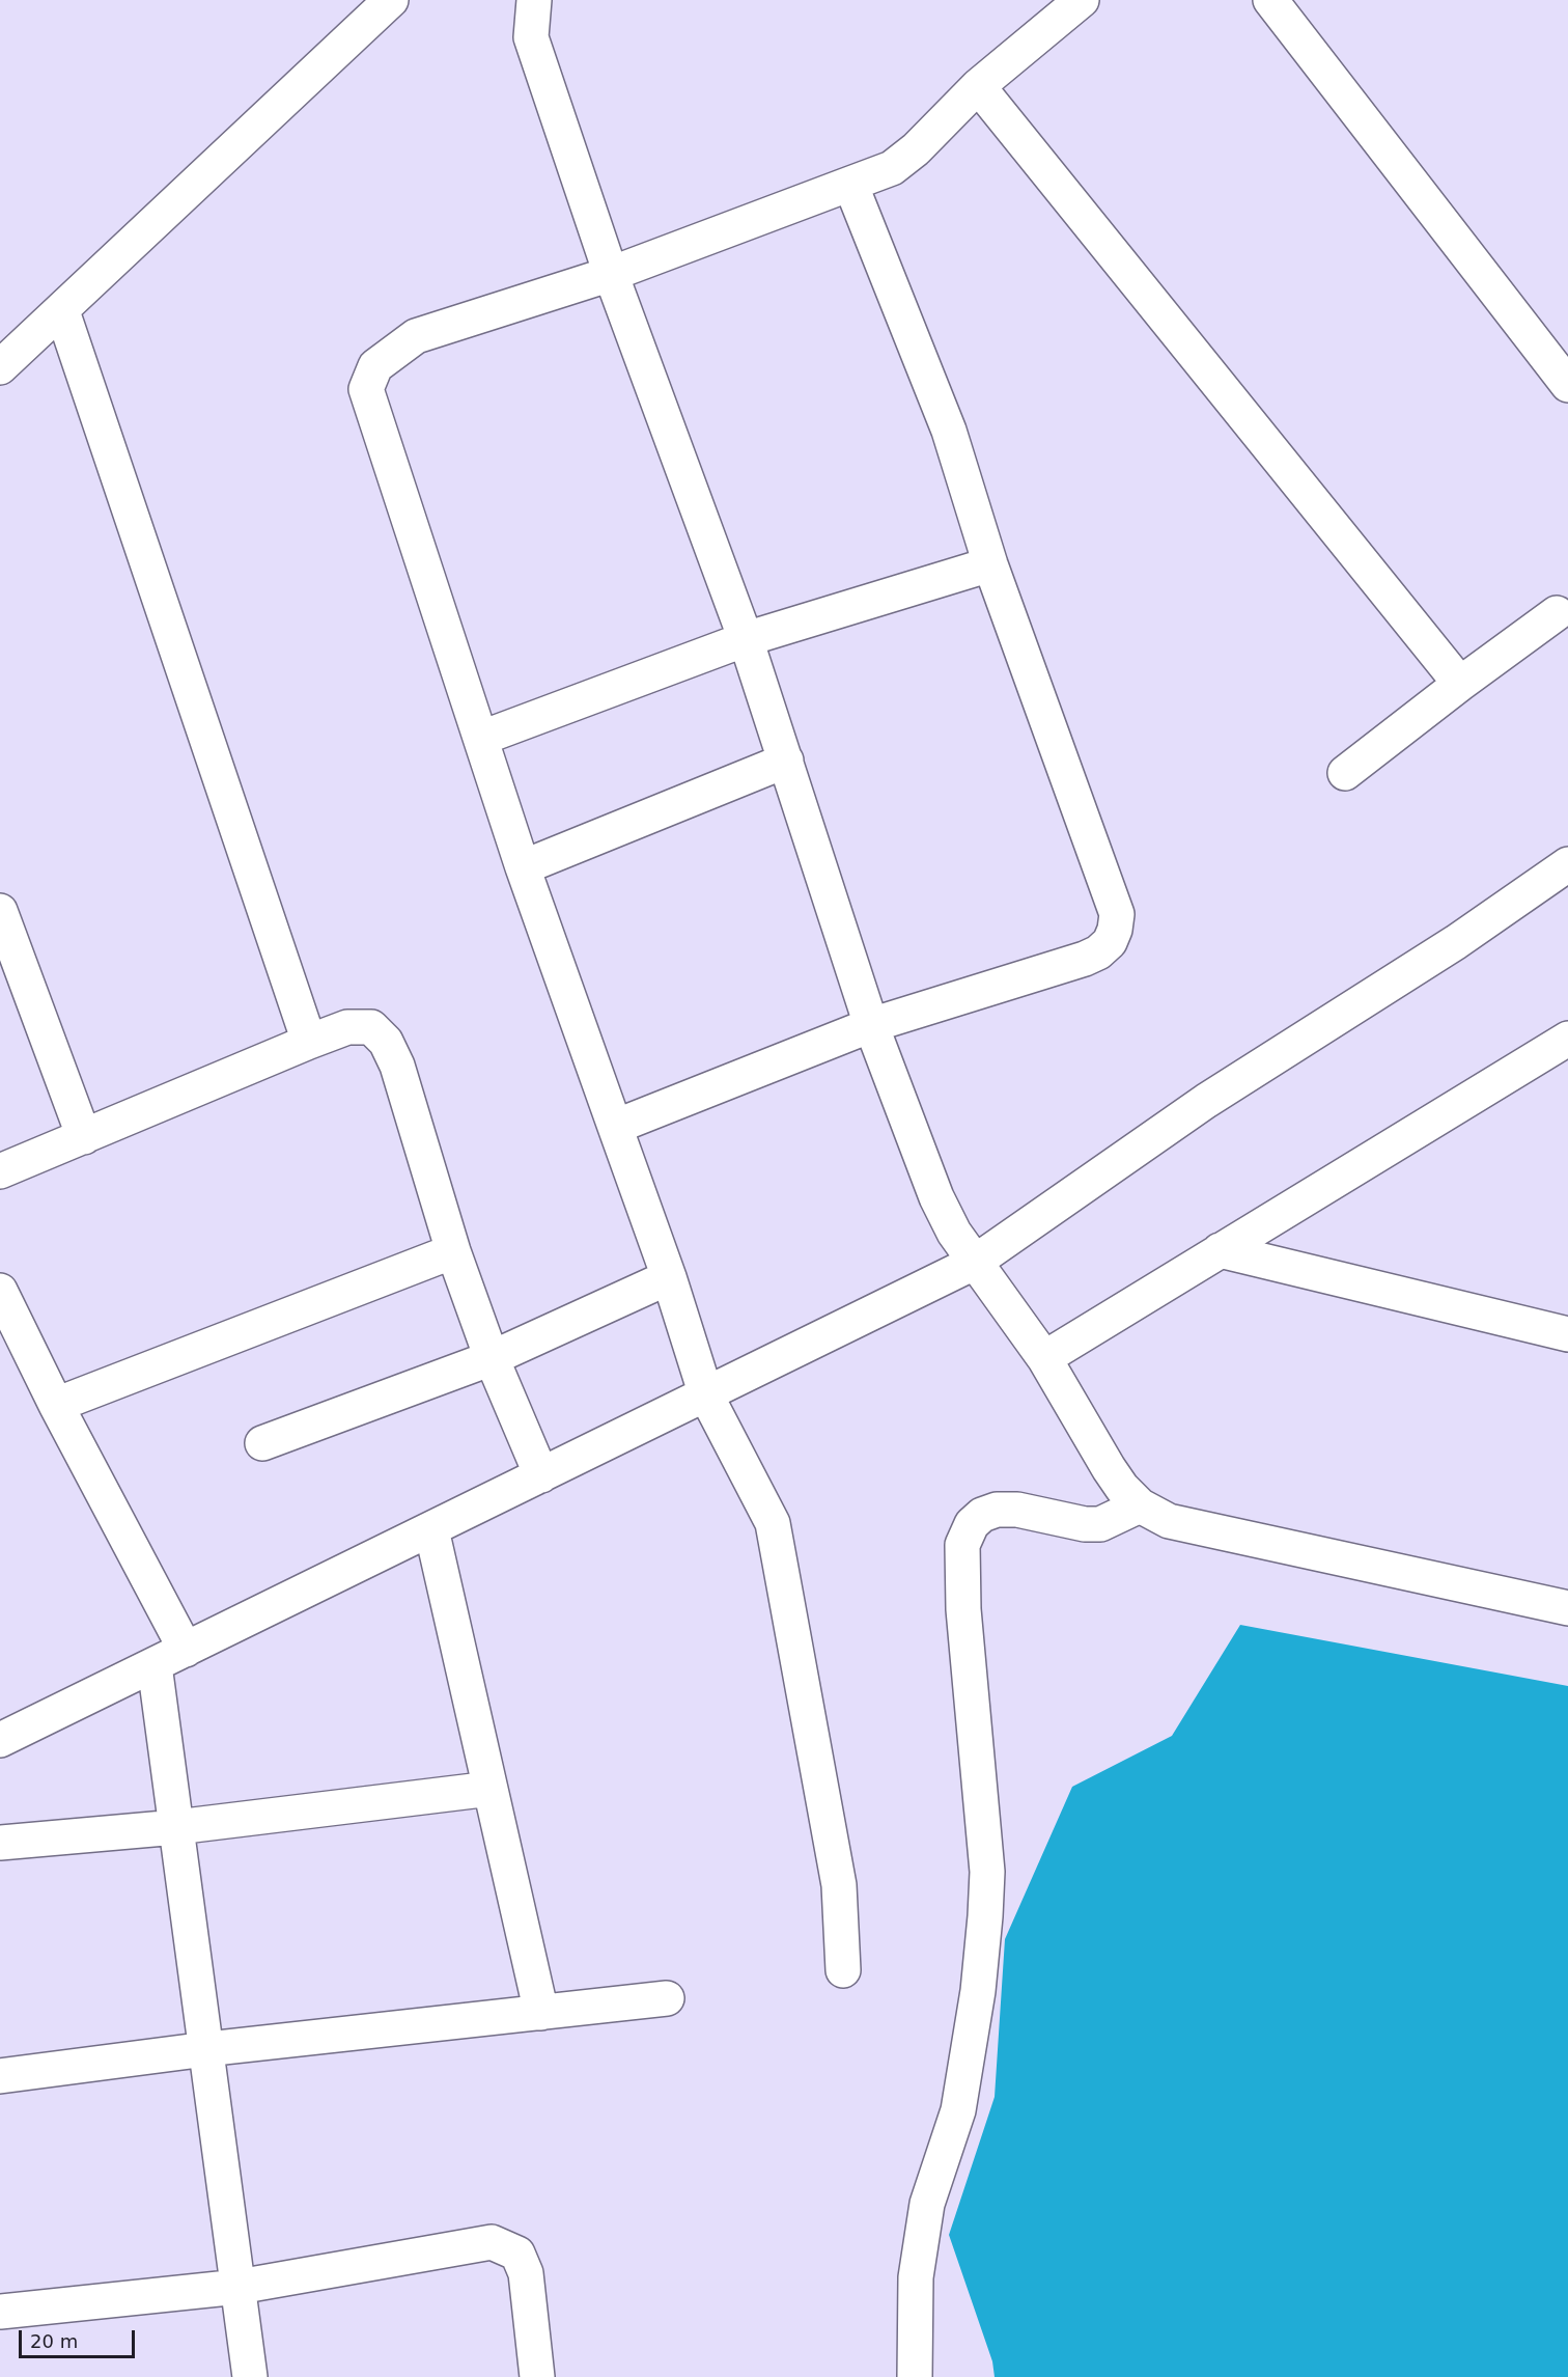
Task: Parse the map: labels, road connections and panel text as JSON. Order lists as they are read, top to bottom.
{
  "scale_bar": "20 m"
}
